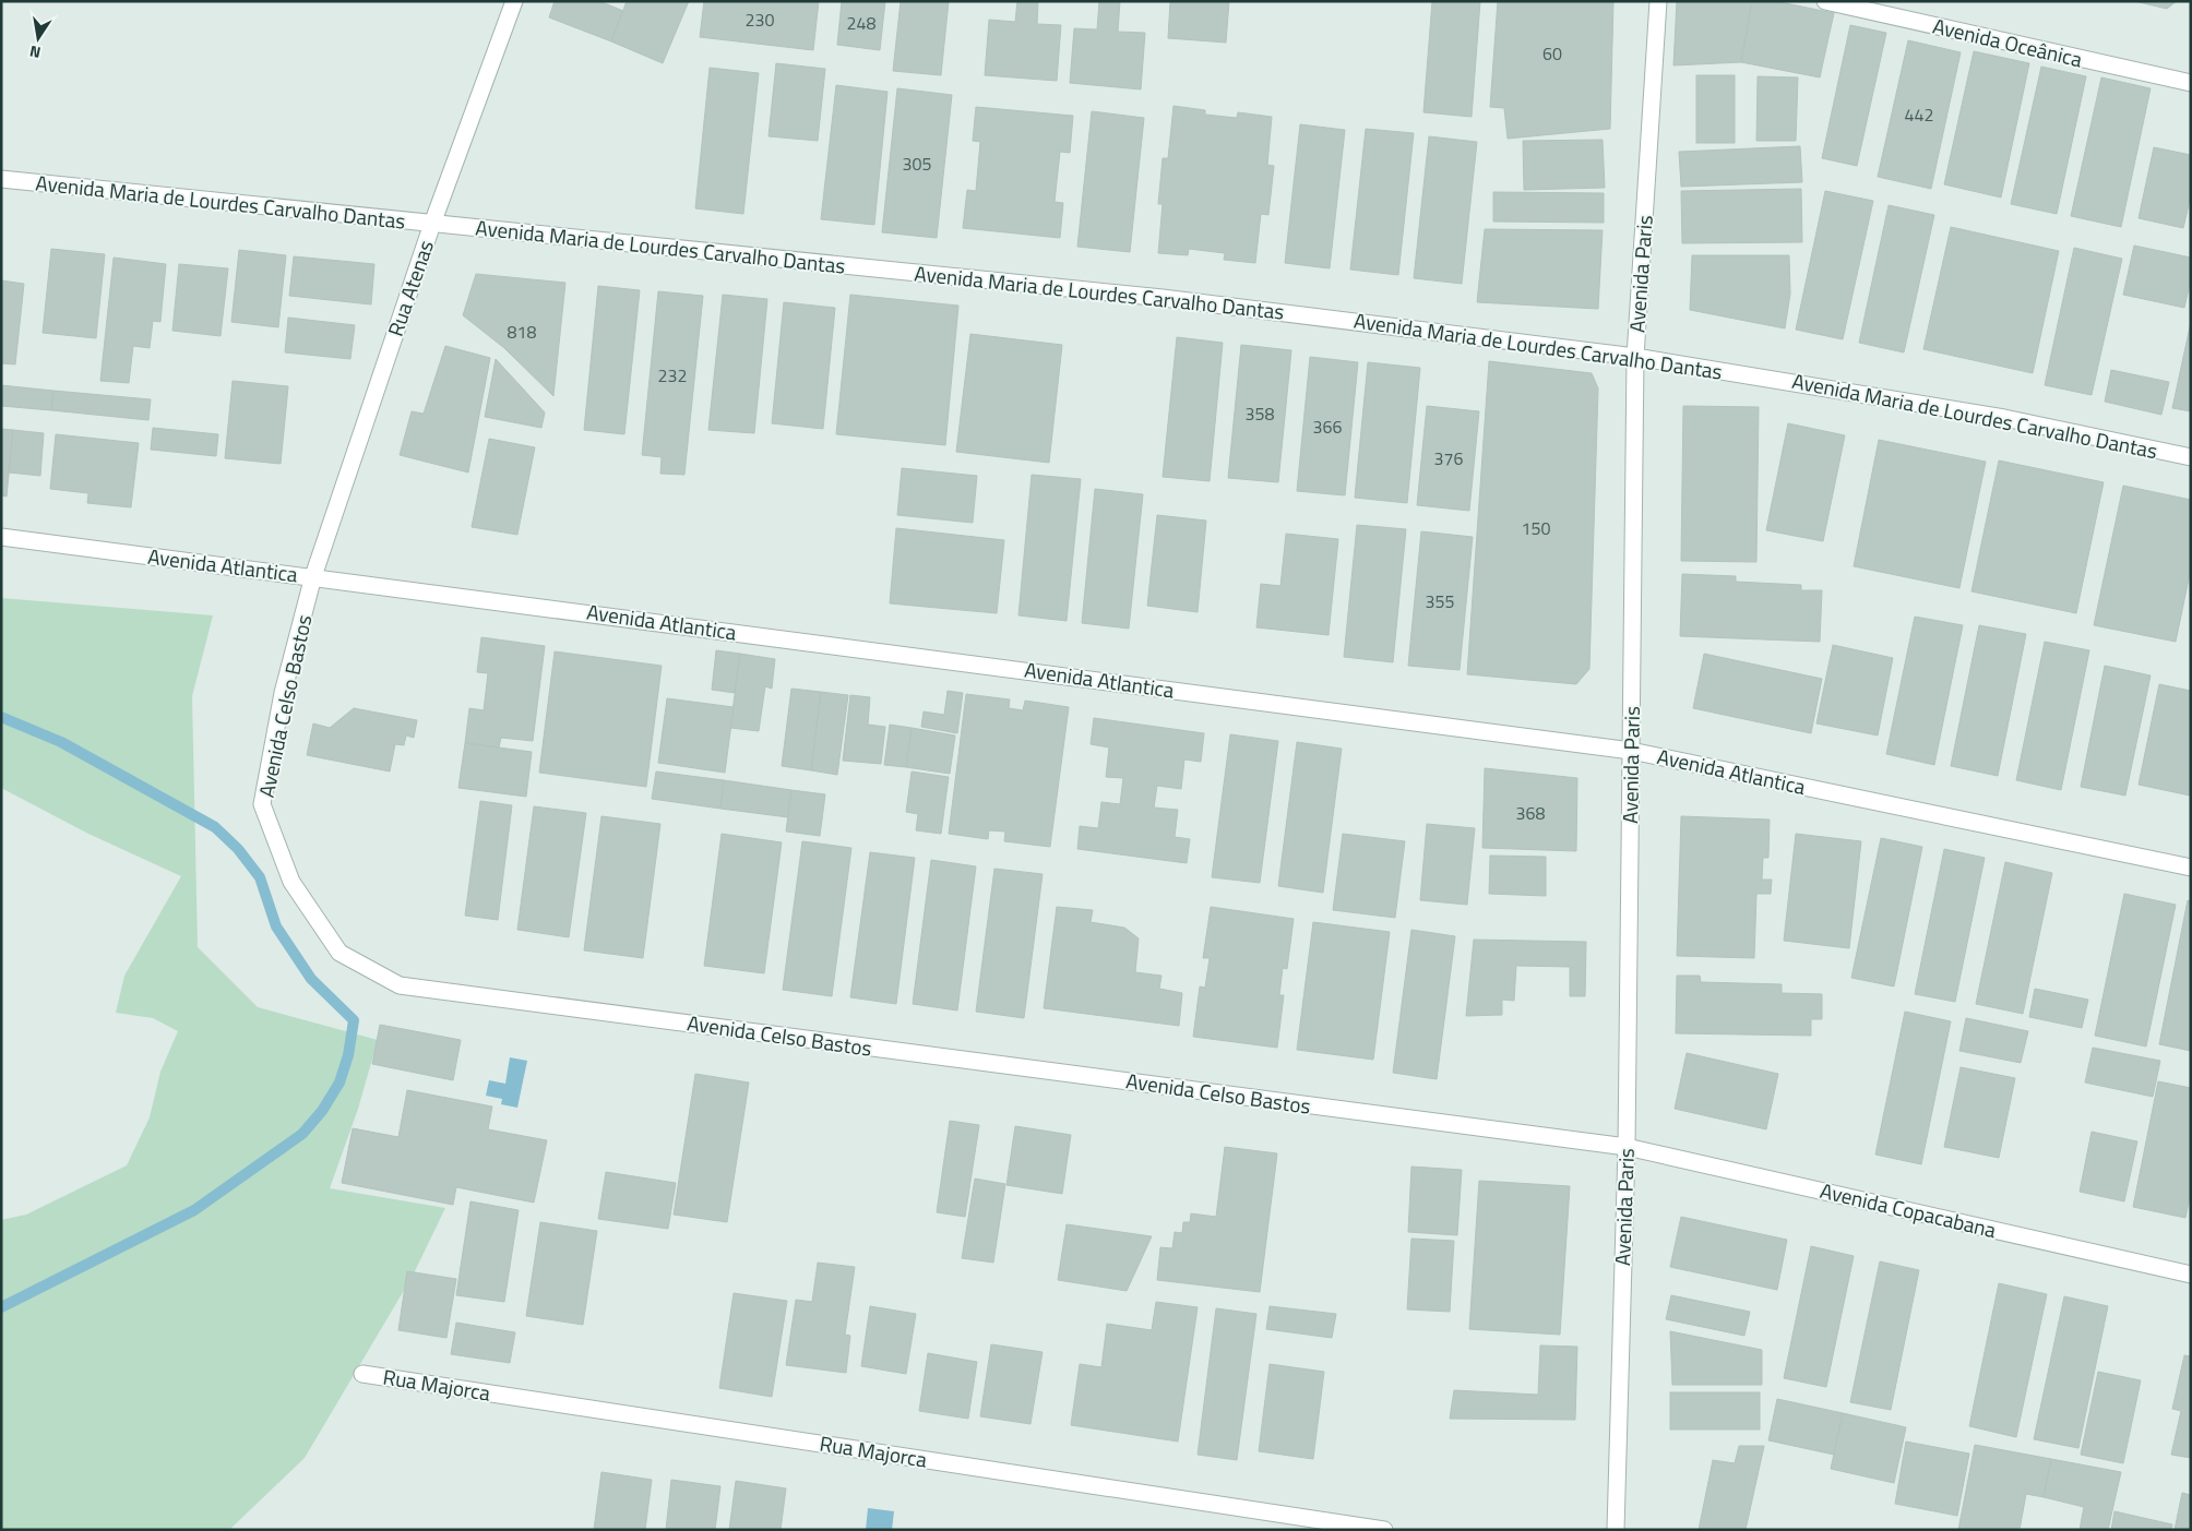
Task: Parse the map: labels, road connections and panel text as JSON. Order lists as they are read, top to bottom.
{
  "streets": {
    "street": [
      "Avenida Oceânica",
      "Avenida Maria de Lourdes Carvalho Dantas",
      "Avenida Paris",
      "Rua Atenas",
      "Avenida Atlantica",
      "Avenida Celso Bastos",
      "Avenida Copacabana",
      "Rua Majorca"
    ]
  },
  "crossings": [
    ["Avenida Maria de Lourdes Carvalho Dantas", "Avenida Paris"],
    ["Avenida Maria de Lourdes Carvalho Dantas", "Rua Atenas"],
    ["Avenida Paris", "Avenida Atlantica"],
    ["Avenida Paris", "Avenida Celso Bastos"],
    ["Avenida Paris", "Avenida Copacabana"],
    ["Rua Atenas", "Avenida Atlantica"],
    ["Rua Atenas", "Avenida Celso Bastos"],
    ["Avenida Atlantica", "Avenida Celso Bastos"],
    ["Avenida Celso Bastos", "Avenida Copacabana"]
  ],
  "house_numbers": [
    "230",
    "248",
    "60",
    "442",
    "305",
    "818",
    "232",
    "358",
    "366",
    "376",
    "150",
    "355",
    "368"
  ],
  "north": "bottom"
}
